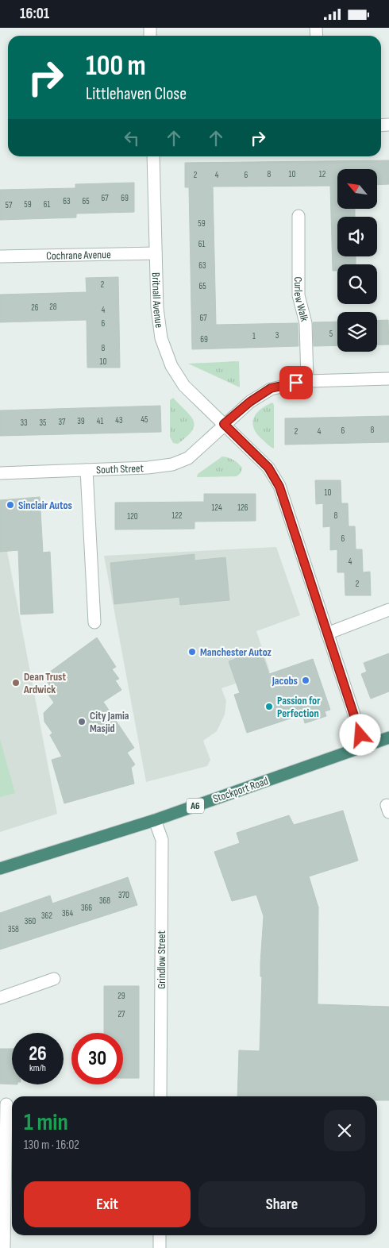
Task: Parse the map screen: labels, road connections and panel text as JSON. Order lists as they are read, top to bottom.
{
  "streets": {
    "highway": ["Stockport Road", "A6"],
    "street": [
      "Cochrane Avenue",
      "Curlew Walk",
      "Britnall Avenue",
      "South Street",
      "Grindlow Street"
    ]
  },
  "crossings": [
    ["Cochrane Avenue", "Britnall Avenue"],
    ["Curlew Walk", "South Street"],
    ["Britnall Avenue", "South Street"],
    ["Britnall Avenue", "Stockport Road"],
    ["Stockport Road", "Grindlow Street"]
  ],
  "places": [
    "Sinclair Autos",
    "Manchester Autoz",
    "Jacobs",
    "Dean Trust Ardwick",
    "Passion for Perfection",
    "City Jamia Masjid"
  ],
  "house_numbers": [
    "8",
    "10",
    "12",
    "2",
    "4",
    "6",
    "67",
    "69",
    "63",
    "65",
    "59",
    "61",
    "57",
    "59",
    "61",
    "63",
    "2",
    "65",
    "28",
    "26",
    "4",
    "67",
    "6",
    "5",
    "3",
    "1",
    "69",
    "8",
    "10",
    "45",
    "43",
    "39",
    "41",
    "37",
    "33",
    "35",
    "8",
    "6",
    "2",
    "4",
    "10",
    "124",
    "126",
    "122",
    "8",
    "120",
    "6",
    "4",
    "2",
    "370",
    "368",
    "366",
    "364",
    "362",
    "360",
    "358",
    "29",
    "27"
  ],
  "north": "top left",
  "page": {
    "status": "16:01",
    "turn": ["100 m", "Littlehaven Close"],
    "speed": "26 km/h",
    "limit": "30",
    "heading": ["1 min", "130 m · 16:02"],
    "buttons": ["Exit", "Share"]
  }
}
